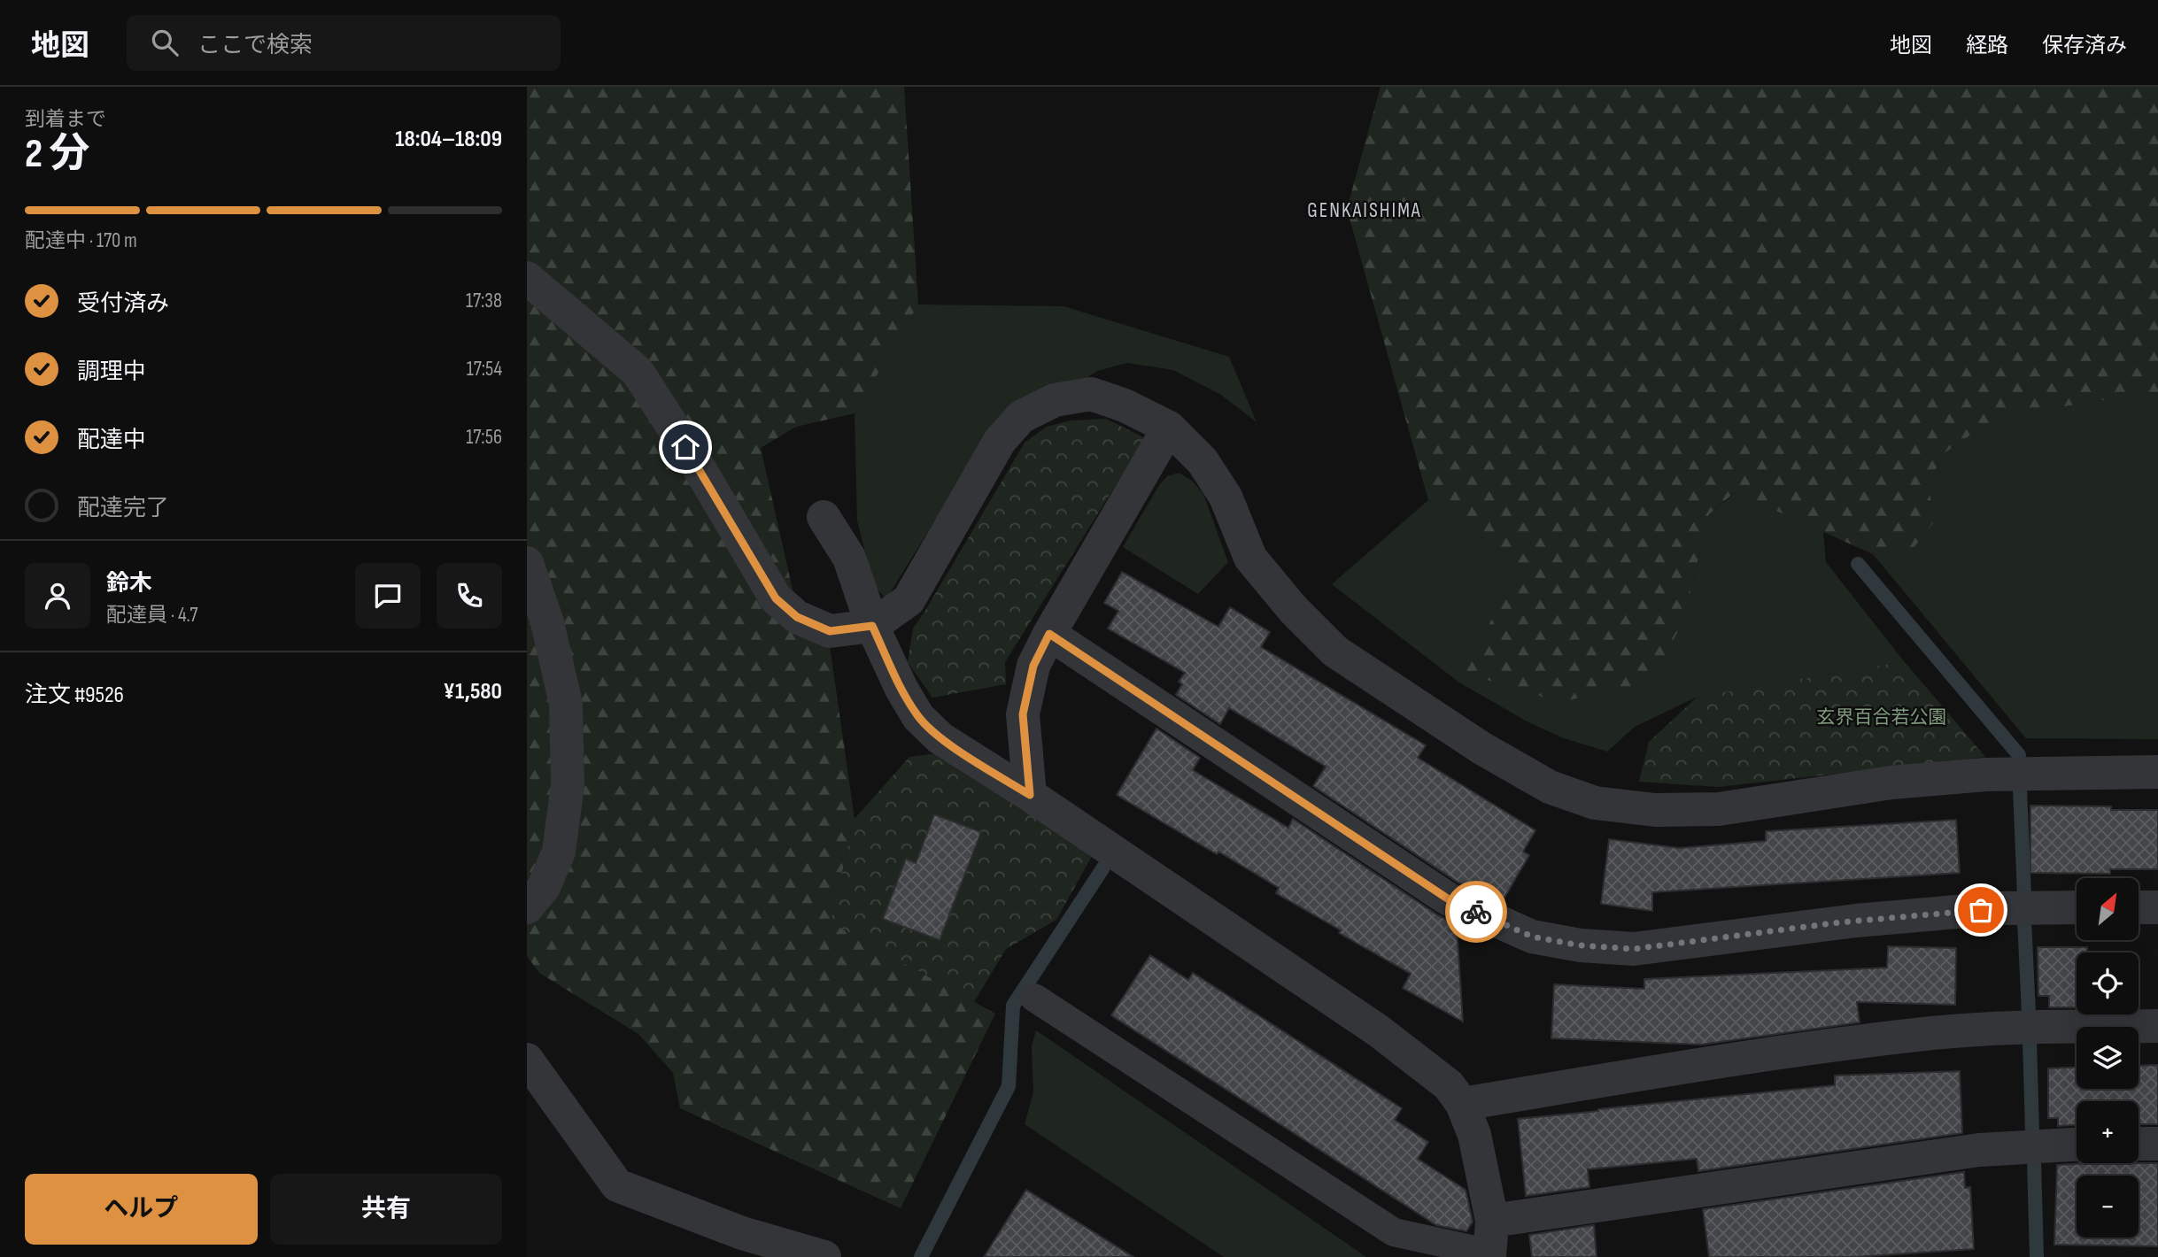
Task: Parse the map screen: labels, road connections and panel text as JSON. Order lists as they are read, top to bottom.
{
  "districts": ["GENKAISHIMA"],
  "parks": ["玄界百合若公園"],
  "north": "top right",
  "page": {
    "header": "地図",
    "search": "ここで検索",
    "nav": ["地図", "経路", "保存済み"],
    "heading": ["2 分", "到着まで", "18:04–18:09"],
    "panel": [
      "鈴木",
      "配達員 · 4.7",
      "注文 #9526",
      "¥1,580"
    ],
    "bar": "配達中 · 170 m",
    "list": [
      ["受付済み", "17:38"],
      ["調理中", "17:54"],
      ["配達中", "17:56"],
      "配達完了"
    ],
    "map_buttons": ["+", "−"],
    "buttons": ["ヘルプ", "共有"]
  }
}
